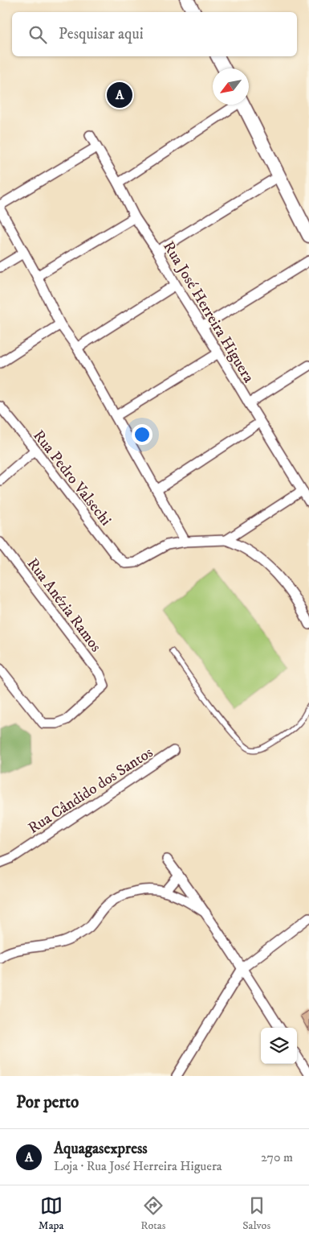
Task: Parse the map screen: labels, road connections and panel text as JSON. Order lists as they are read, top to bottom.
{
  "streets": {
    "street": [
      "Rua José Herreira Higuera",
      "Rua Pedro Valsechi",
      "Rua Anézia Ramos",
      "Rua Cândido dos Santos"
    ]
  },
  "north": "bottom left",
  "page": {
    "search": "Pesquisar aqui",
    "pins": "A",
    "heading": "Por perto",
    "list": [
      {
        "mark": "A",
        "name": "Aquagasexpress",
        "note": "Loja · Rua José Herreira Higuera",
        "value": "270 m"
      }
    ],
    "nav": ["Mapa", "Rotas", "Salvos"]
  }
}
